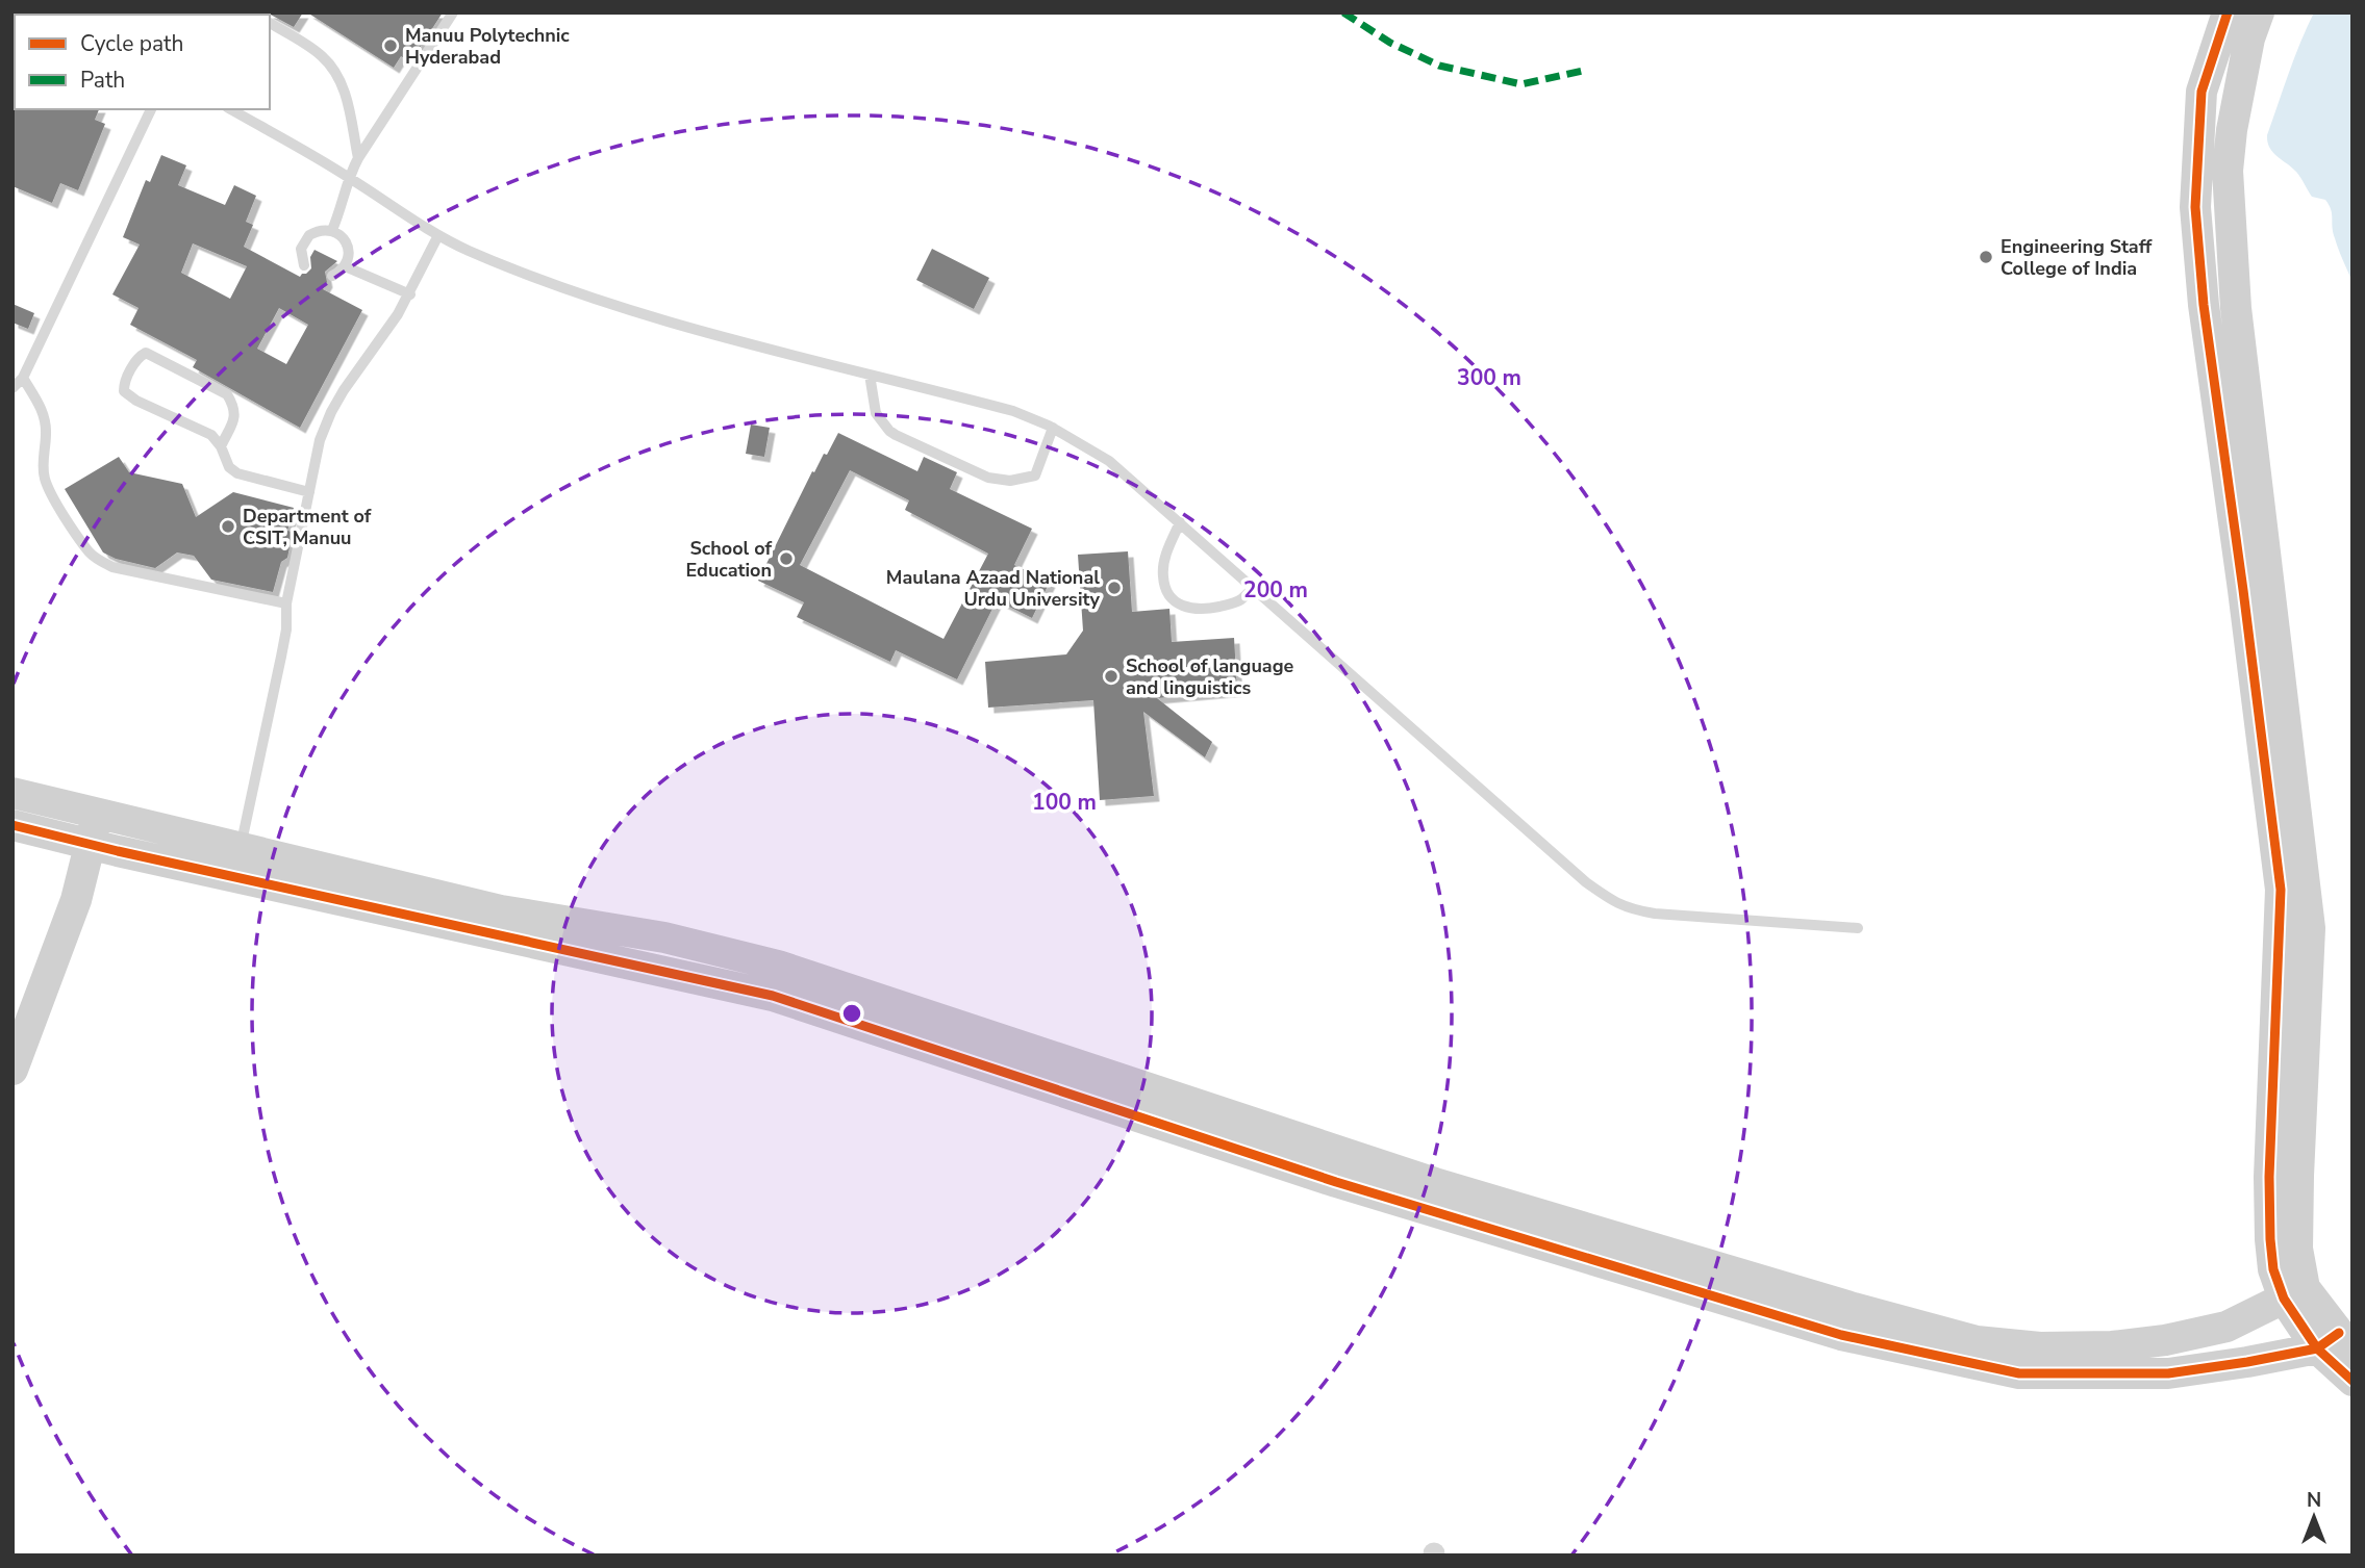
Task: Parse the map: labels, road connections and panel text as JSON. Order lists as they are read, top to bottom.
{
  "places": [
    "Manuu Polytechnic Hyderabad",
    "Engineering Staff College of India",
    "Department of CSIT, Manuu",
    "School of Education",
    "Maulana Azaad National Urdu University",
    "School of language and linguistics"
  ],
  "legend": ["Cycle path", "Path"],
  "north": "top",
  "rings": ["300 m", "200 m", "100 m"]
}
